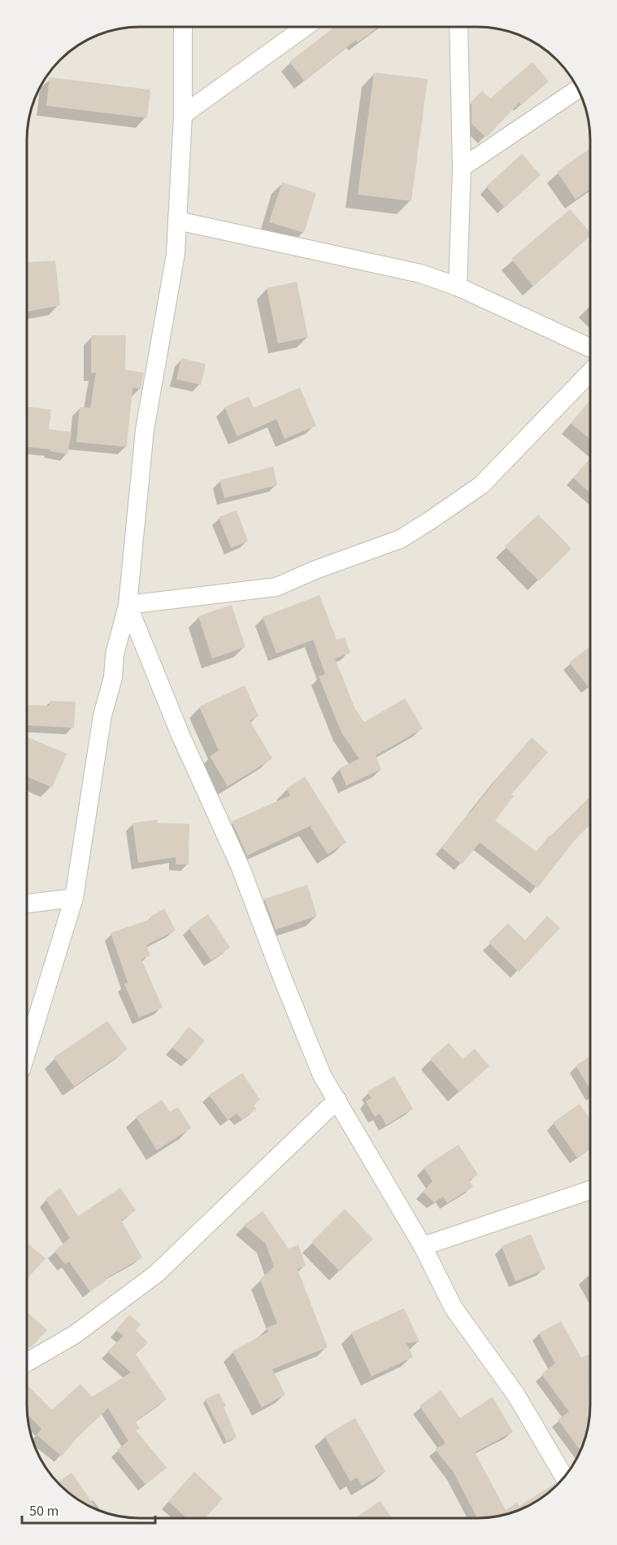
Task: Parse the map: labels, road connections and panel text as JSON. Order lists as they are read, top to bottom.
{
  "scale_bar": "50 m"
}
